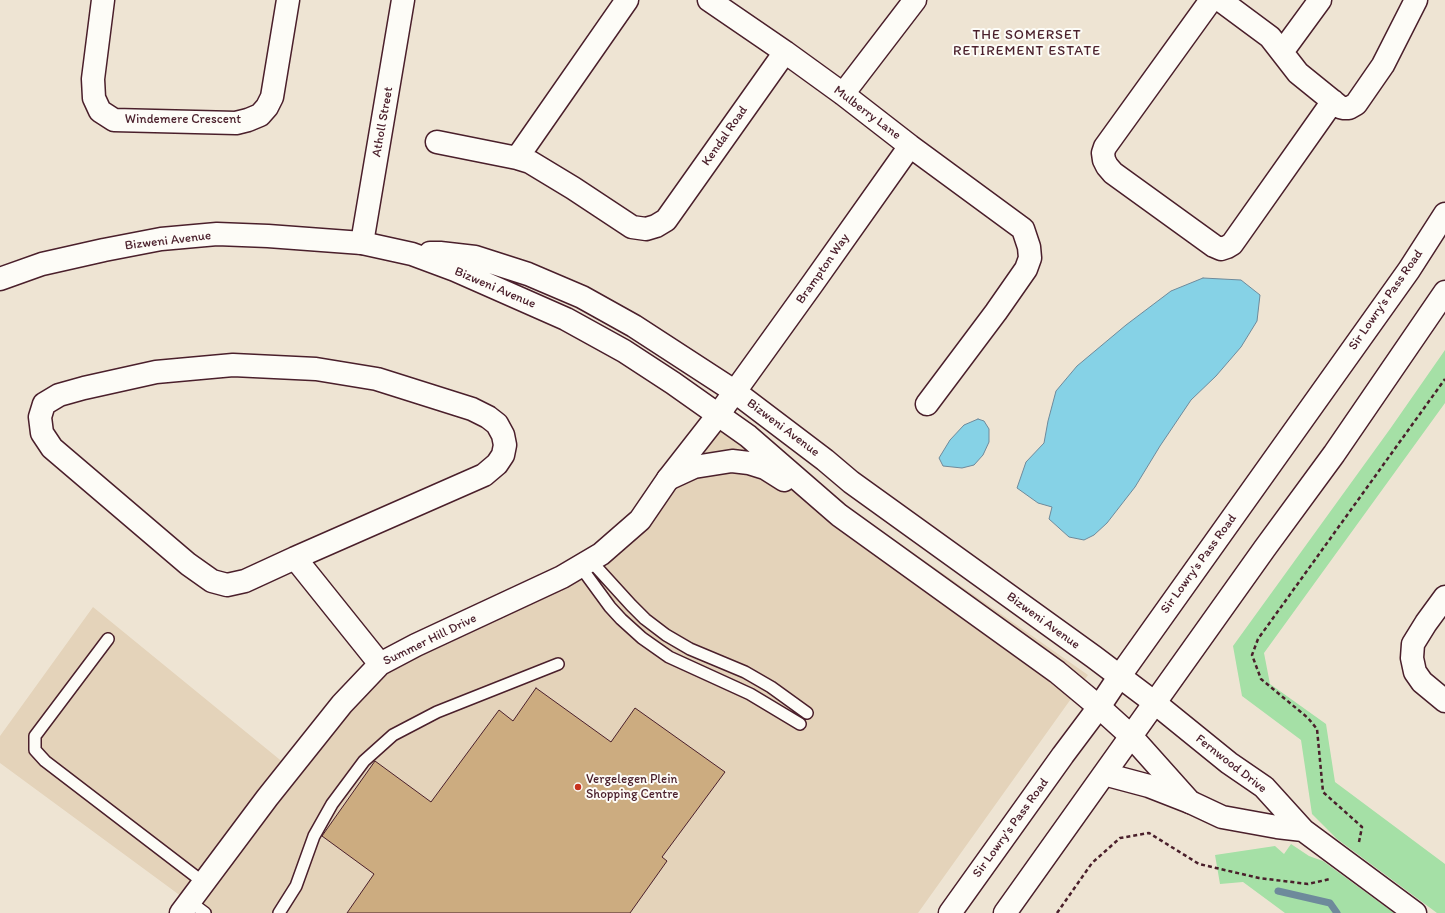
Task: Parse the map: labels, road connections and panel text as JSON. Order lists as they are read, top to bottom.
{
  "streets": {
    "street": [
      "Mulberry Lane",
      "Windemere Crescent",
      "Atholl Street",
      "Kendal Road",
      "Bizweni Avenue",
      "Brampton Way",
      "Sir Lowry's Pass Road",
      "Summer Hill Drive",
      "Fernwood Drive"
    ]
  },
  "crossings": [
    ["Mulberry Lane", "Kendal Road"],
    ["Mulberry Lane", "Brampton Way"],
    ["Atholl Street", "Bizweni Avenue"],
    ["Bizweni Avenue", "Brampton Way"],
    ["Bizweni Avenue", "Sir Lowry's Pass Road"],
    ["Bizweni Avenue", "Summer Hill Drive"],
    ["Bizweni Avenue", "Fernwood Drive"],
    ["Brampton Way", "Summer Hill Drive"]
  ],
  "districts": ["THE SOMERSET RETIREMENT ESTATE"],
  "places": ["Vergelegen Plein Shopping Centre"]
}
